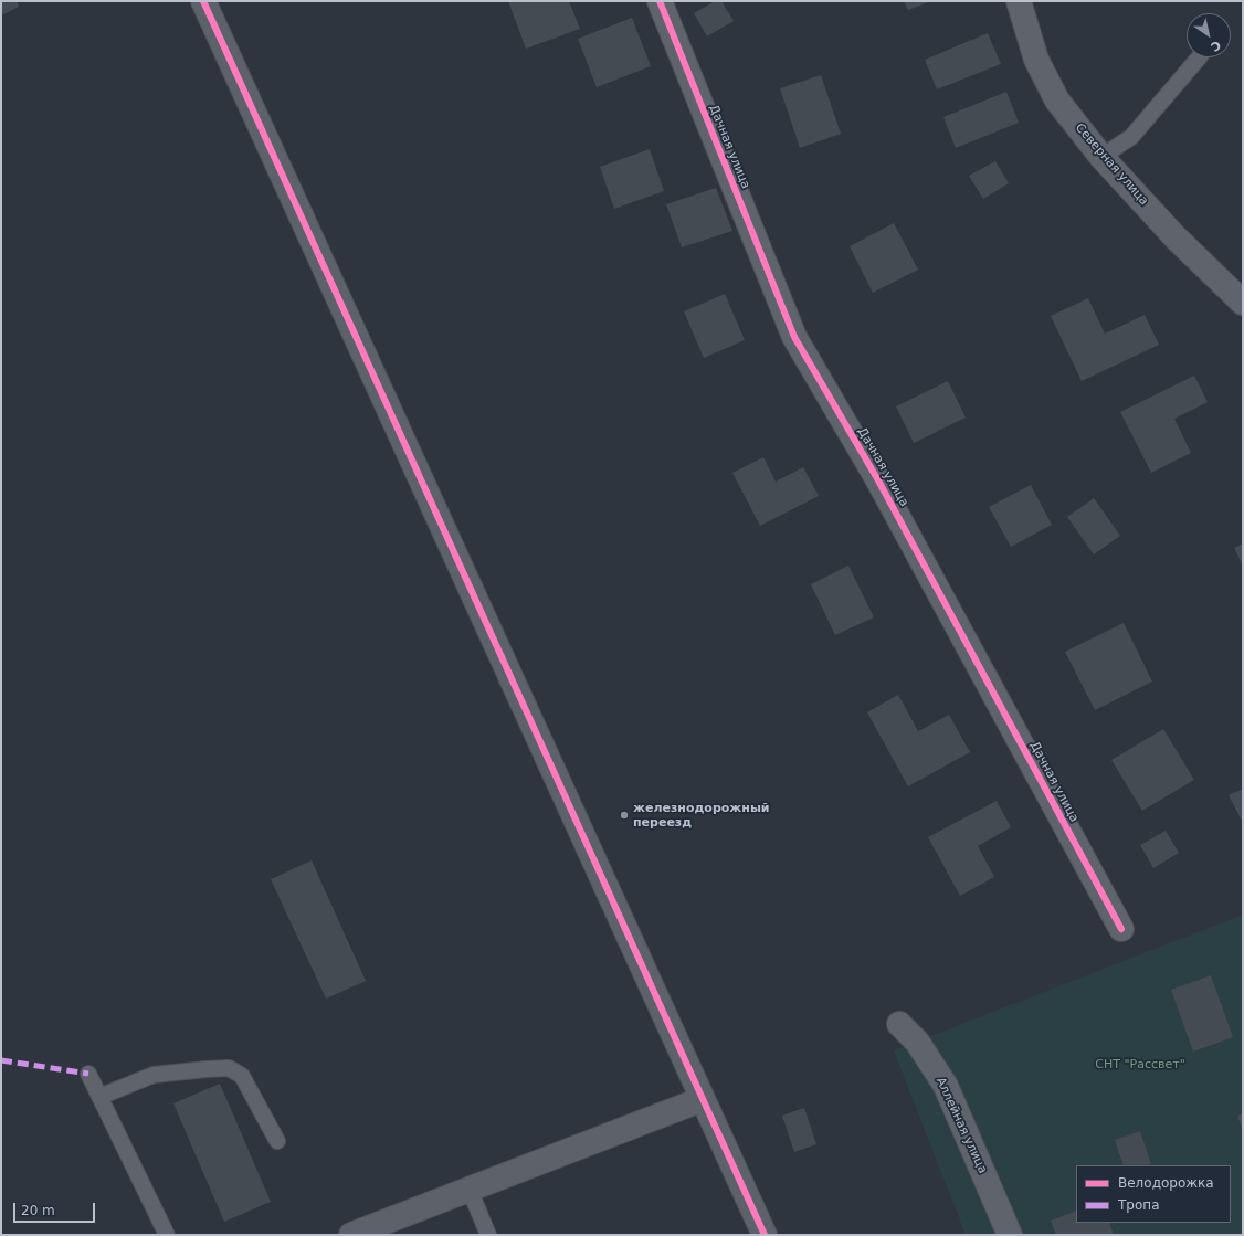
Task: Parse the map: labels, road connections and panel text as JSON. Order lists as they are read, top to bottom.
{
  "streets": {
    "street": ["Дачная улица", "Северная улица", "Аллейная улица"]
  },
  "parks": ["СНТ \"Рассвет\""],
  "places": ["железнодорожный переезд"],
  "legend": ["Велодорожка", "Тропа"],
  "scale_bar": "20 m",
  "north": "bottom right"
}
